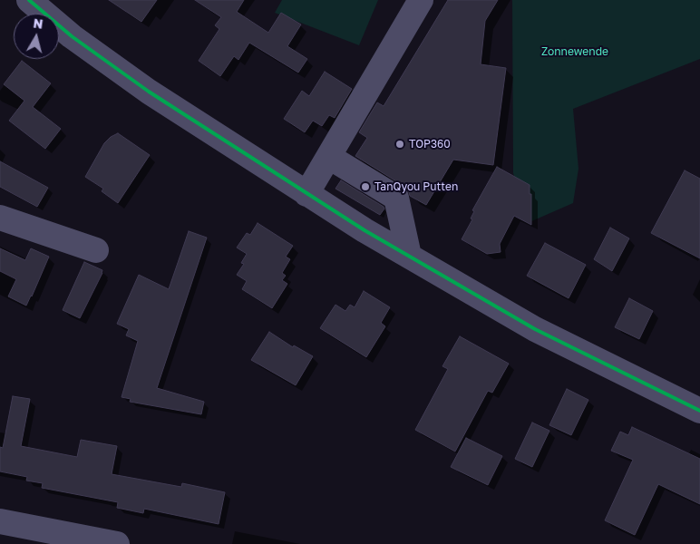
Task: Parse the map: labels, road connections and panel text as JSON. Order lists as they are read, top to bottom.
{
  "parks": ["Zonnewende"],
  "places": ["TOP360", "TanQyou Putten"],
  "north": "top"
}
